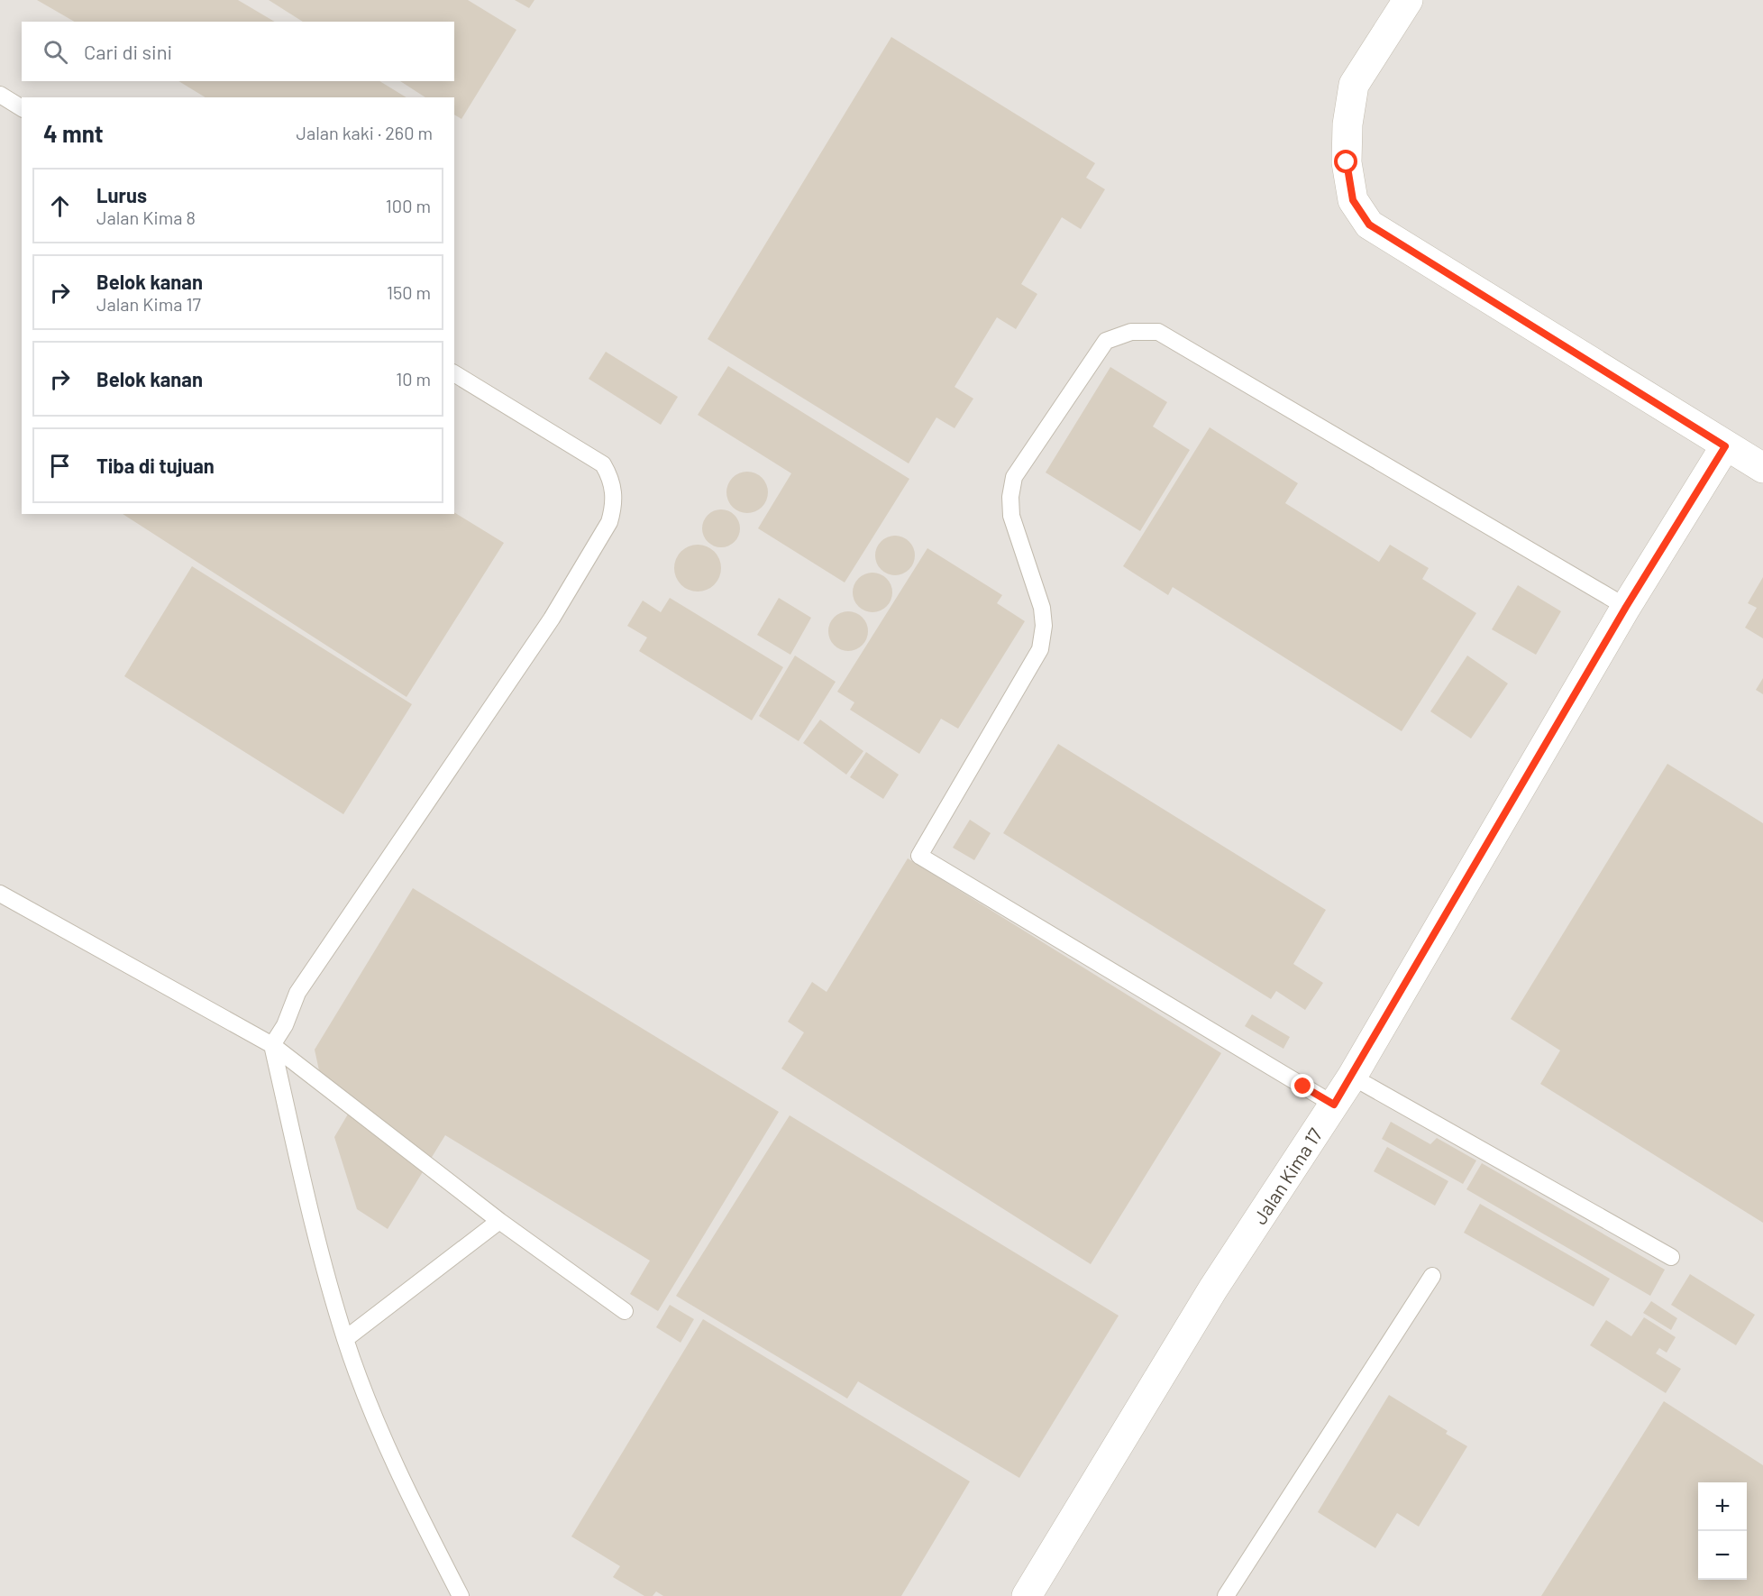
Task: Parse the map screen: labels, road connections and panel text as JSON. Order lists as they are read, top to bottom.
{
  "streets": {
    "street": ["Jalan Kima 17"]
  },
  "page": {
    "search": "Cari di sini",
    "heading": ["4 mnt", "Jalan kaki · 260 m"],
    "list": [
      ["Lurus", "Jalan Kima 8", "100 m"],
      ["Belok kanan", "Jalan Kima 17", "150 m"],
      ["Belok kanan", "10 m"],
      "Tiba di tujuan"
    ],
    "map_buttons": ["+", "−"]
  }
}
